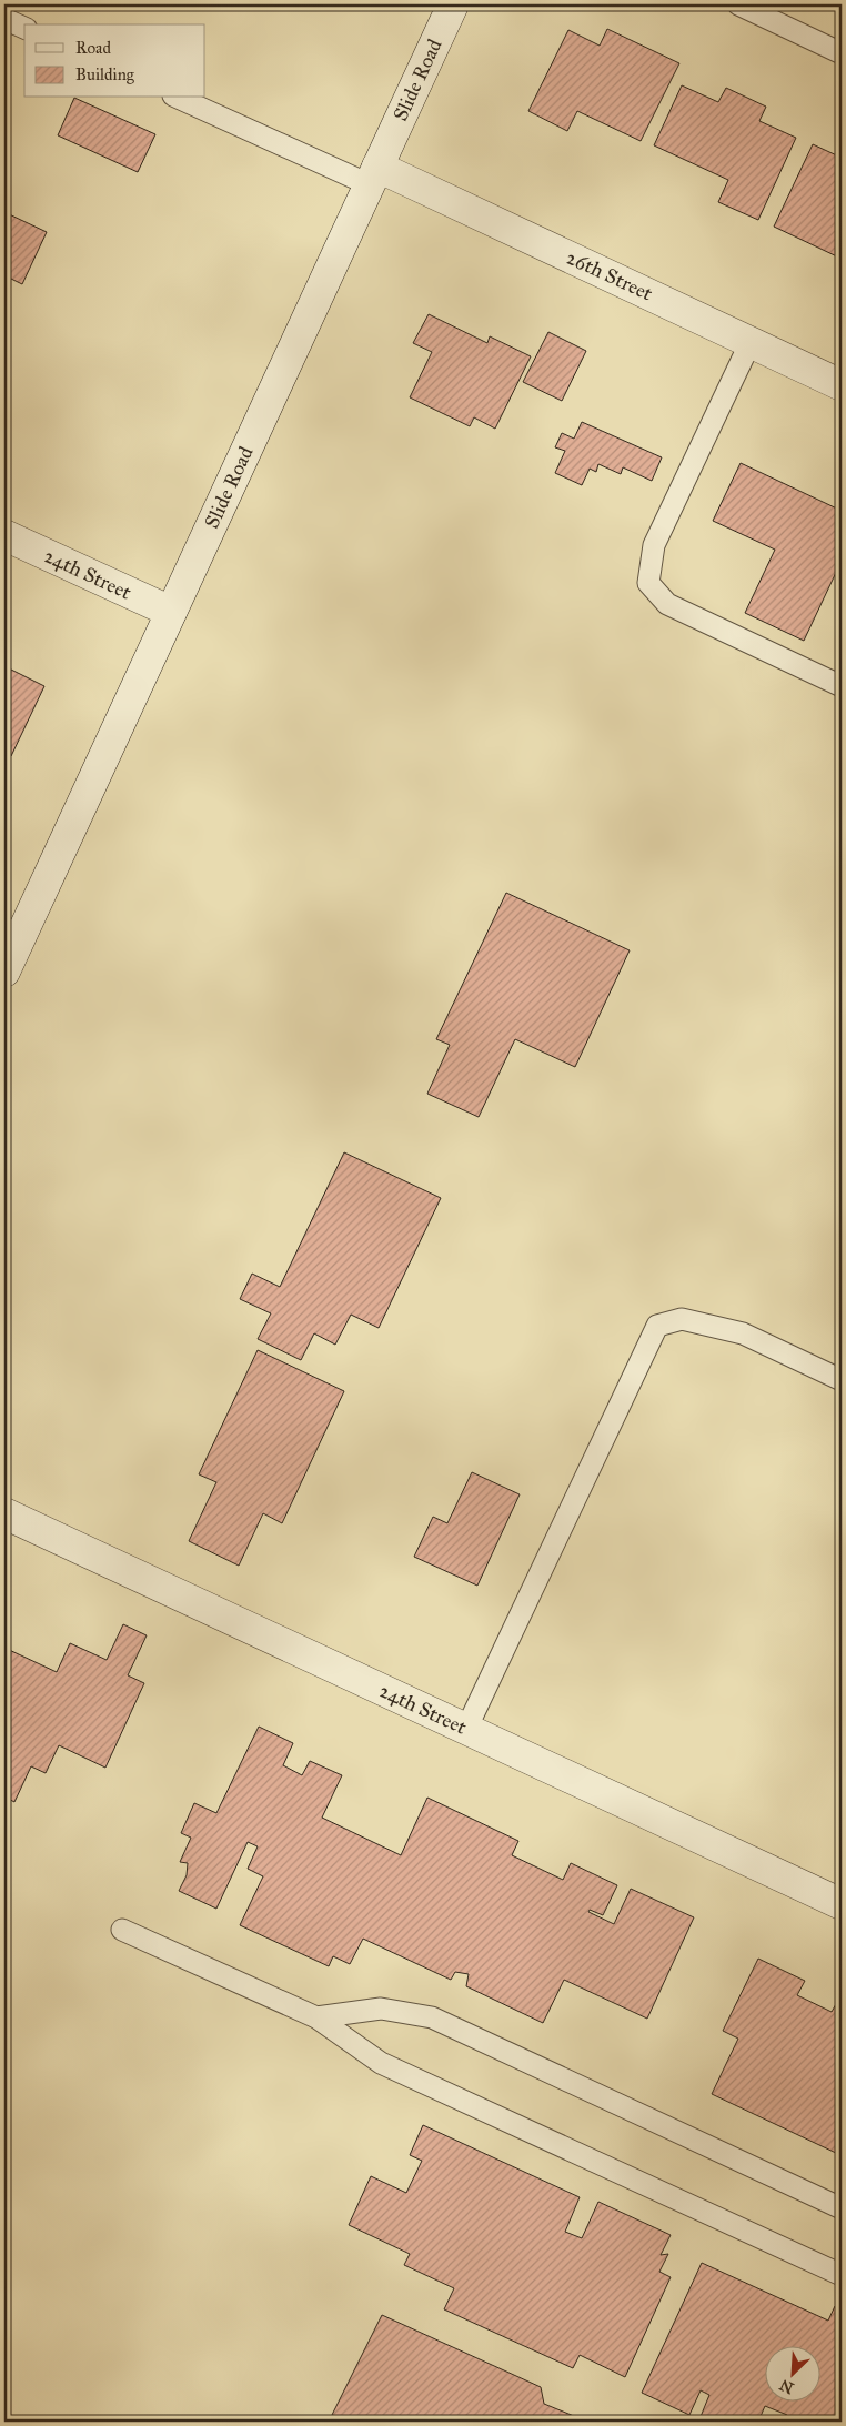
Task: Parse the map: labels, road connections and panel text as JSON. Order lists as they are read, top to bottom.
{
  "streets": {
    "street": ["Slide Road", "26th Street", "24th Street"]
  },
  "crossings": [
    ["Slide Road", "26th Street"],
    ["Slide Road", "24th Street"]
  ],
  "legend": ["Road", "Building"],
  "north": "bottom left"
}
